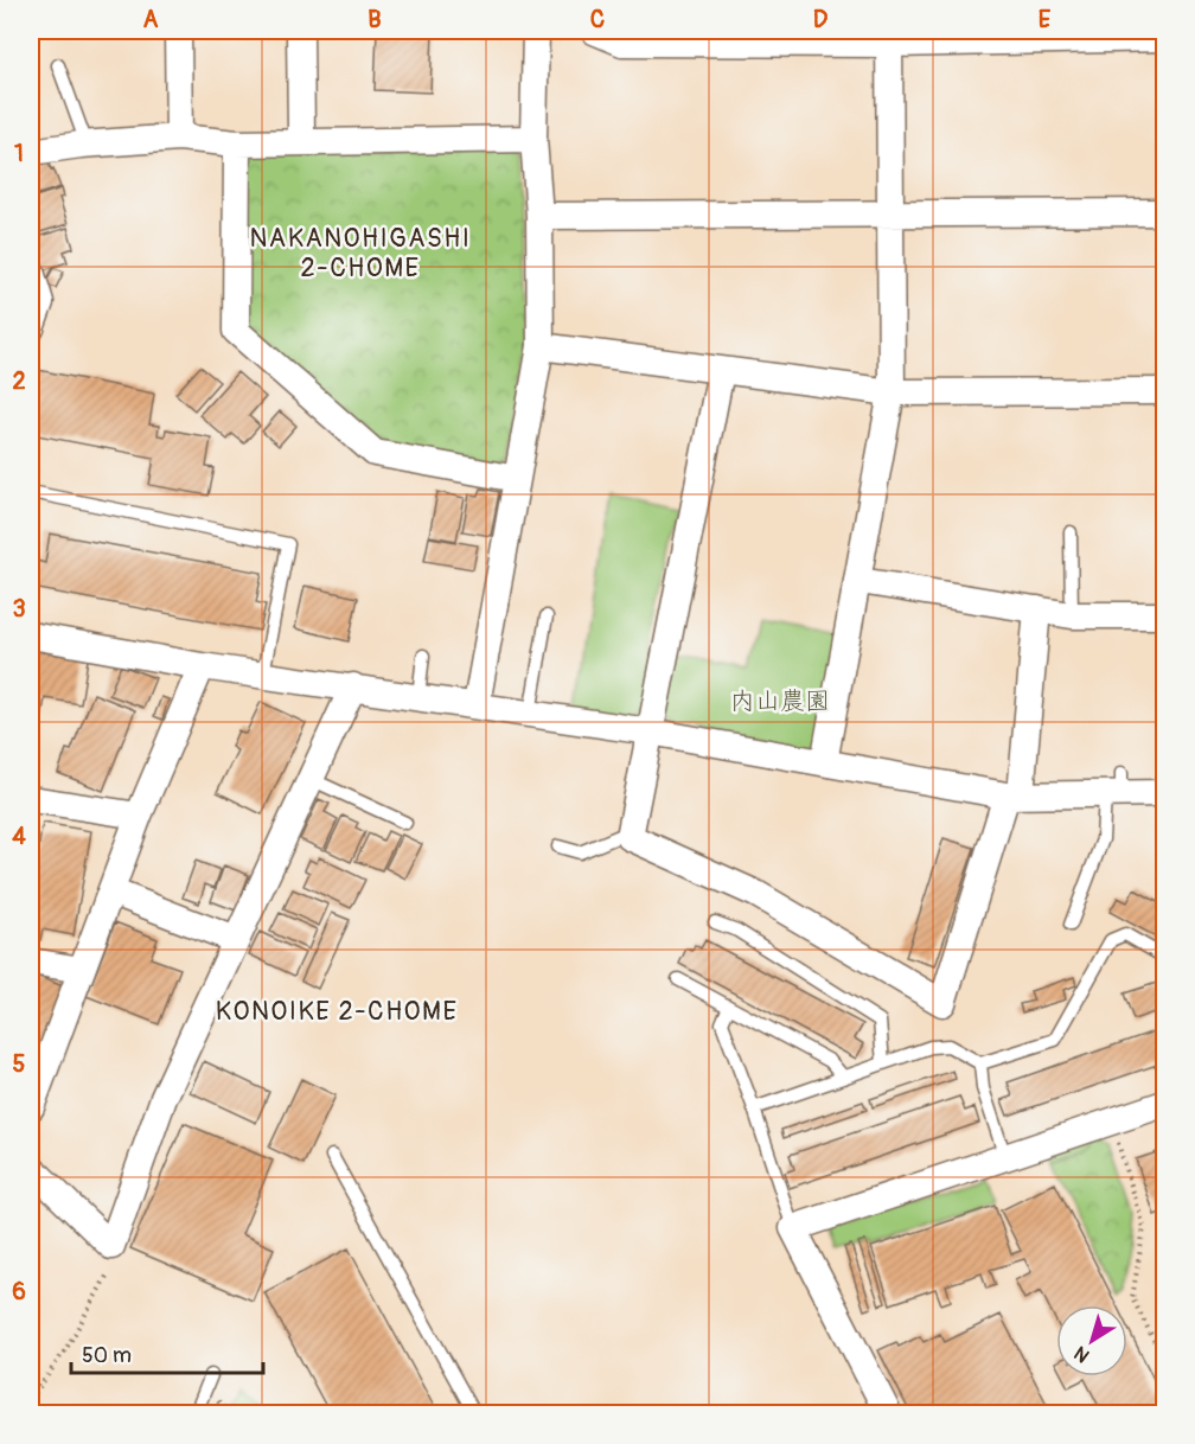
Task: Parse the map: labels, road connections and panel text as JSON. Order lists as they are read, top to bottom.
{
  "districts": ["NAKANOHIGASHI 2-CHOME", "KONOIKE 2-CHOME"],
  "parks": ["内山農園"],
  "scale_bar": "50 m",
  "north": "bottom left",
  "grid": {
    "columns": [
      "A",
      "B",
      "C",
      "D",
      "E"
    ],
    "rows": [
      "1",
      "2",
      "3",
      "4",
      "5",
      "6"
    ]
  }
}
